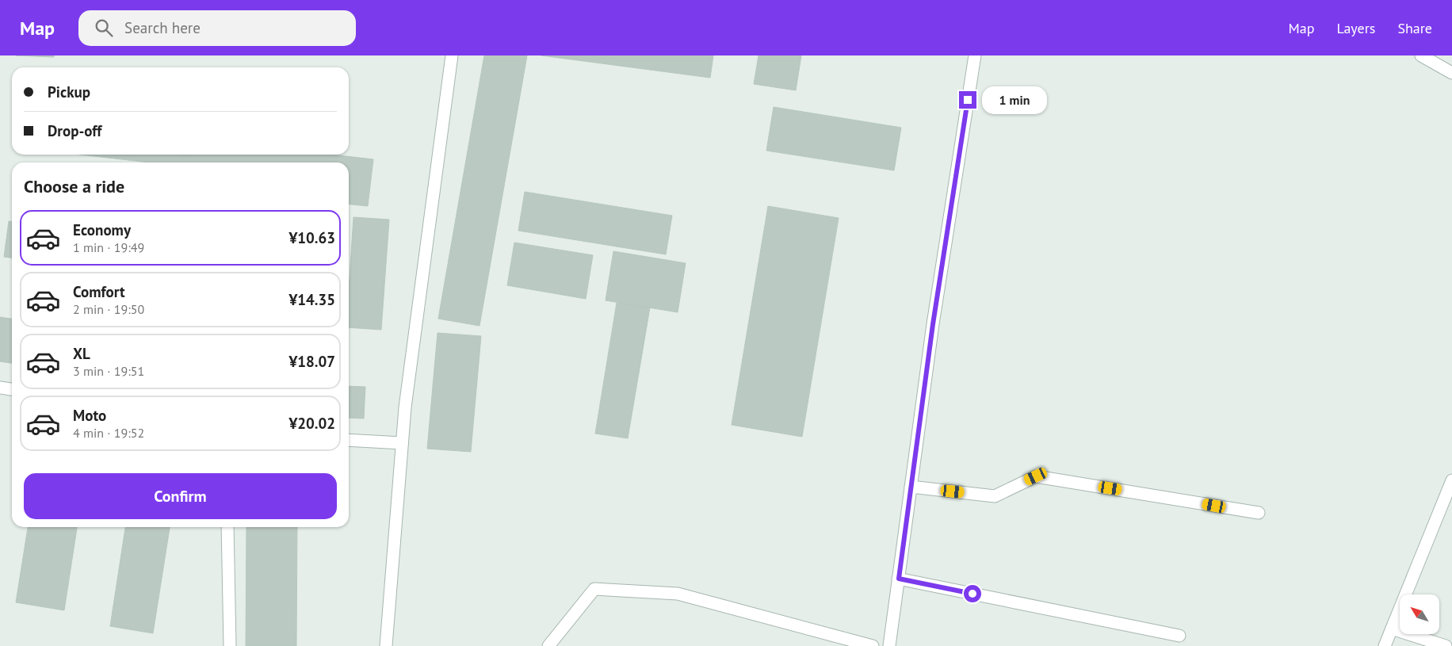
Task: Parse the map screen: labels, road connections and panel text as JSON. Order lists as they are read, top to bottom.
{
  "north": "top left",
  "page": {
    "header": "Map",
    "search": "Search here",
    "nav": ["Map", "Layers", "Share"],
    "banner": ["Pickup", "Drop-off"],
    "bubble": "1 min",
    "heading": "Choose a ride",
    "list": [
      {
        "name": "Economy",
        "note": "1 min · 19:49",
        "value": "¥10.63"
      },
      {
        "name": "Comfort",
        "note": "2 min · 19:50",
        "value": "¥14.35"
      },
      {
        "name": "XL",
        "note": "3 min · 19:51",
        "value": "¥18.07"
      },
      {
        "name": "Moto",
        "note": "4 min · 19:52",
        "value": "¥20.02"
      }
    ],
    "buttons": "Confirm"
  }
}
